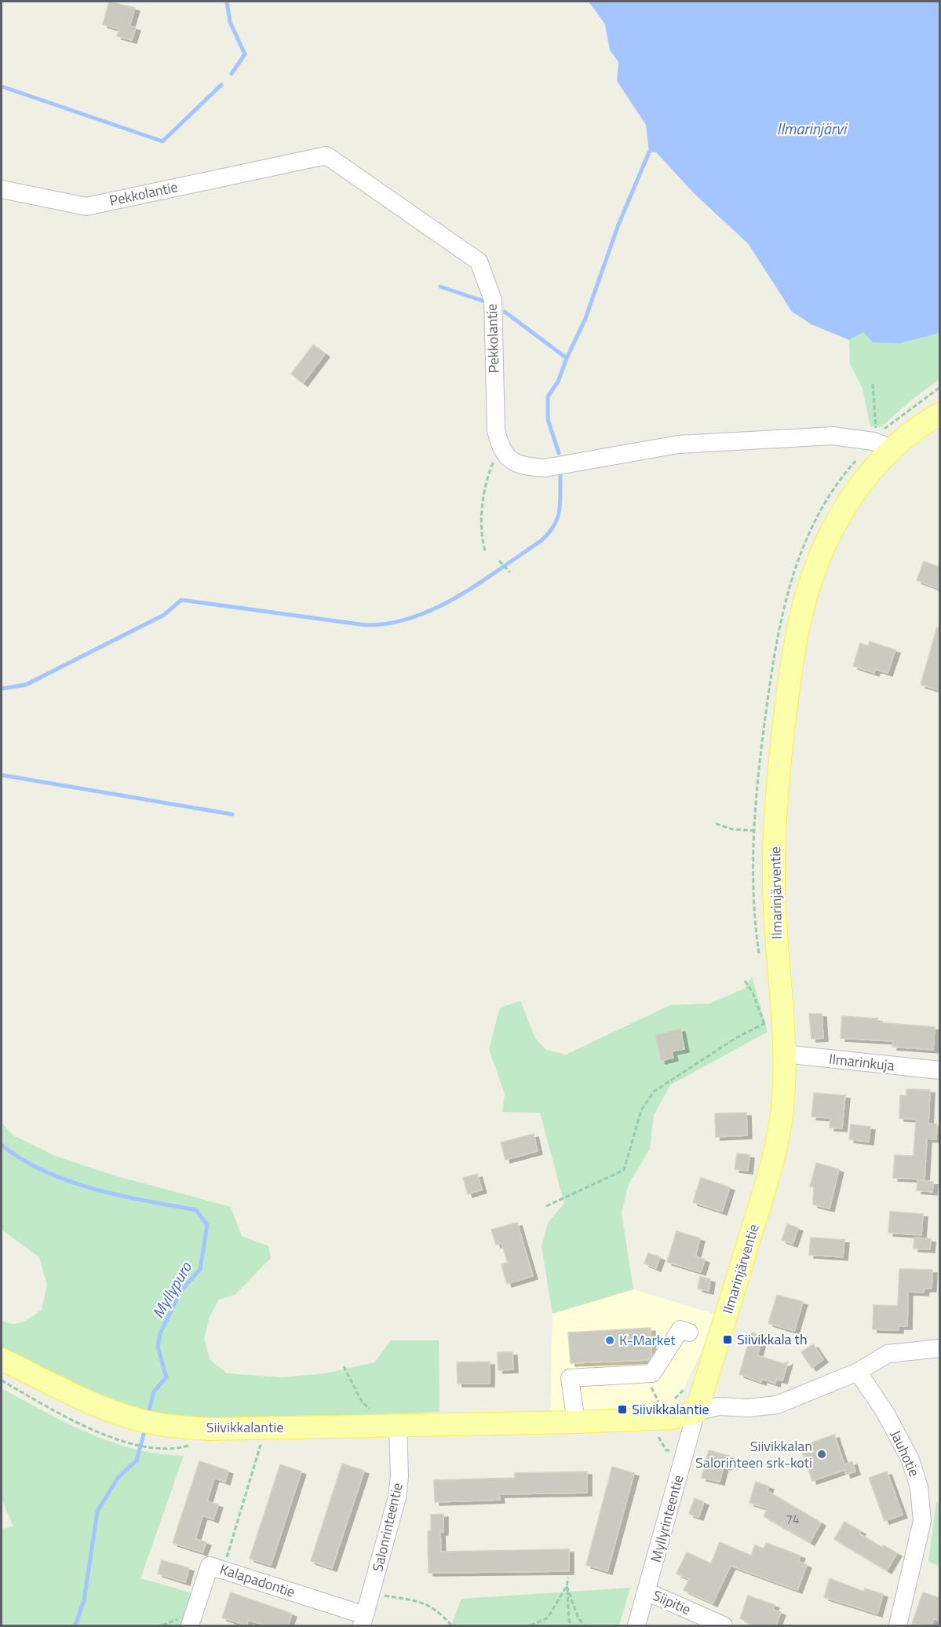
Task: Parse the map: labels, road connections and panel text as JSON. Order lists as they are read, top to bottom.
{
  "streets": {
    "main road": ["Ilmarinjärventie", "Siivikkalantie"],
    "street": [
      "Pekkolantie",
      "Ilmarinkuja",
      "Jauhotie",
      "Myllyrinteentie",
      "Salonrinteentie",
      "Kalapadontie",
      "Siipitie"
    ]
  },
  "crossings": [
    ["Ilmarinjärventie", "Ilmarinkuja"],
    ["Ilmarinjärventie", "Siivikkalantie"],
    ["Ilmarinjärventie", "Myllyrinteentie"],
    ["Siivikkalantie", "Jauhotie"],
    ["Siivikkalantie", "Myllyrinteentie"],
    ["Siivikkalantie", "Salonrinteentie"],
    ["Myllyrinteentie", "Siipitie"],
    ["Salonrinteentie", "Kalapadontie"]
  ],
  "water": ["Ilmarinjärvi", "Myllypuro"],
  "places": {
    "transit": ["Siivikkala th", "Siivikkalantie"],
    "other": ["K-Market", "Siivikkalan Salorinteen srk-koti"]
  },
  "house_numbers": ["74"]
}
